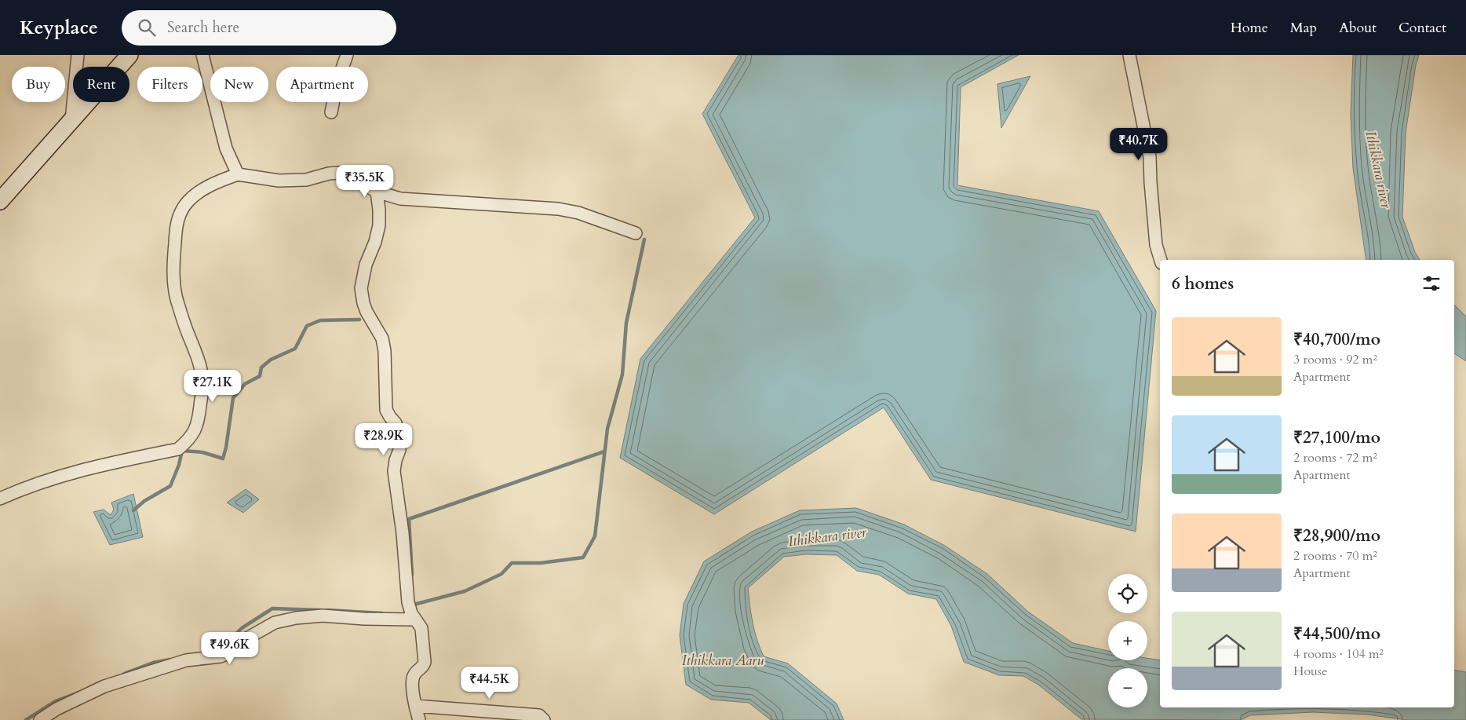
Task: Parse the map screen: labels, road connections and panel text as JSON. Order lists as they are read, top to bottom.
{
  "water": ["Ithikkara river", "Ithikkara Aaru"],
  "page": {
    "header": "Keyplace",
    "search": "Search here",
    "nav": [
      "Home",
      "Map",
      "About",
      "Contact"
    ],
    "chip": [
      "Buy",
      "Rent",
      "Filters",
      "New",
      "Apartment"
    ],
    "price": [
      "₹40.7K",
      "₹35.5K",
      "₹27.1K",
      "₹28.9K",
      "₹49.6K",
      "₹44.5K"
    ],
    "heading": "6 homes",
    "list": [
      {
        "name": "₹40,700/mo",
        "note": "3 rooms · 92 m² · Apartment"
      },
      {
        "name": "₹27,100/mo",
        "note": "2 rooms · 72 m² · Apartment"
      },
      {
        "name": "₹28,900/mo",
        "note": "2 rooms · 70 m² · Apartment"
      },
      {
        "name": "₹44,500/mo",
        "note": "4 rooms · 104 m² · House"
      }
    ],
    "map_buttons": ["+", "−"]
  }
}
